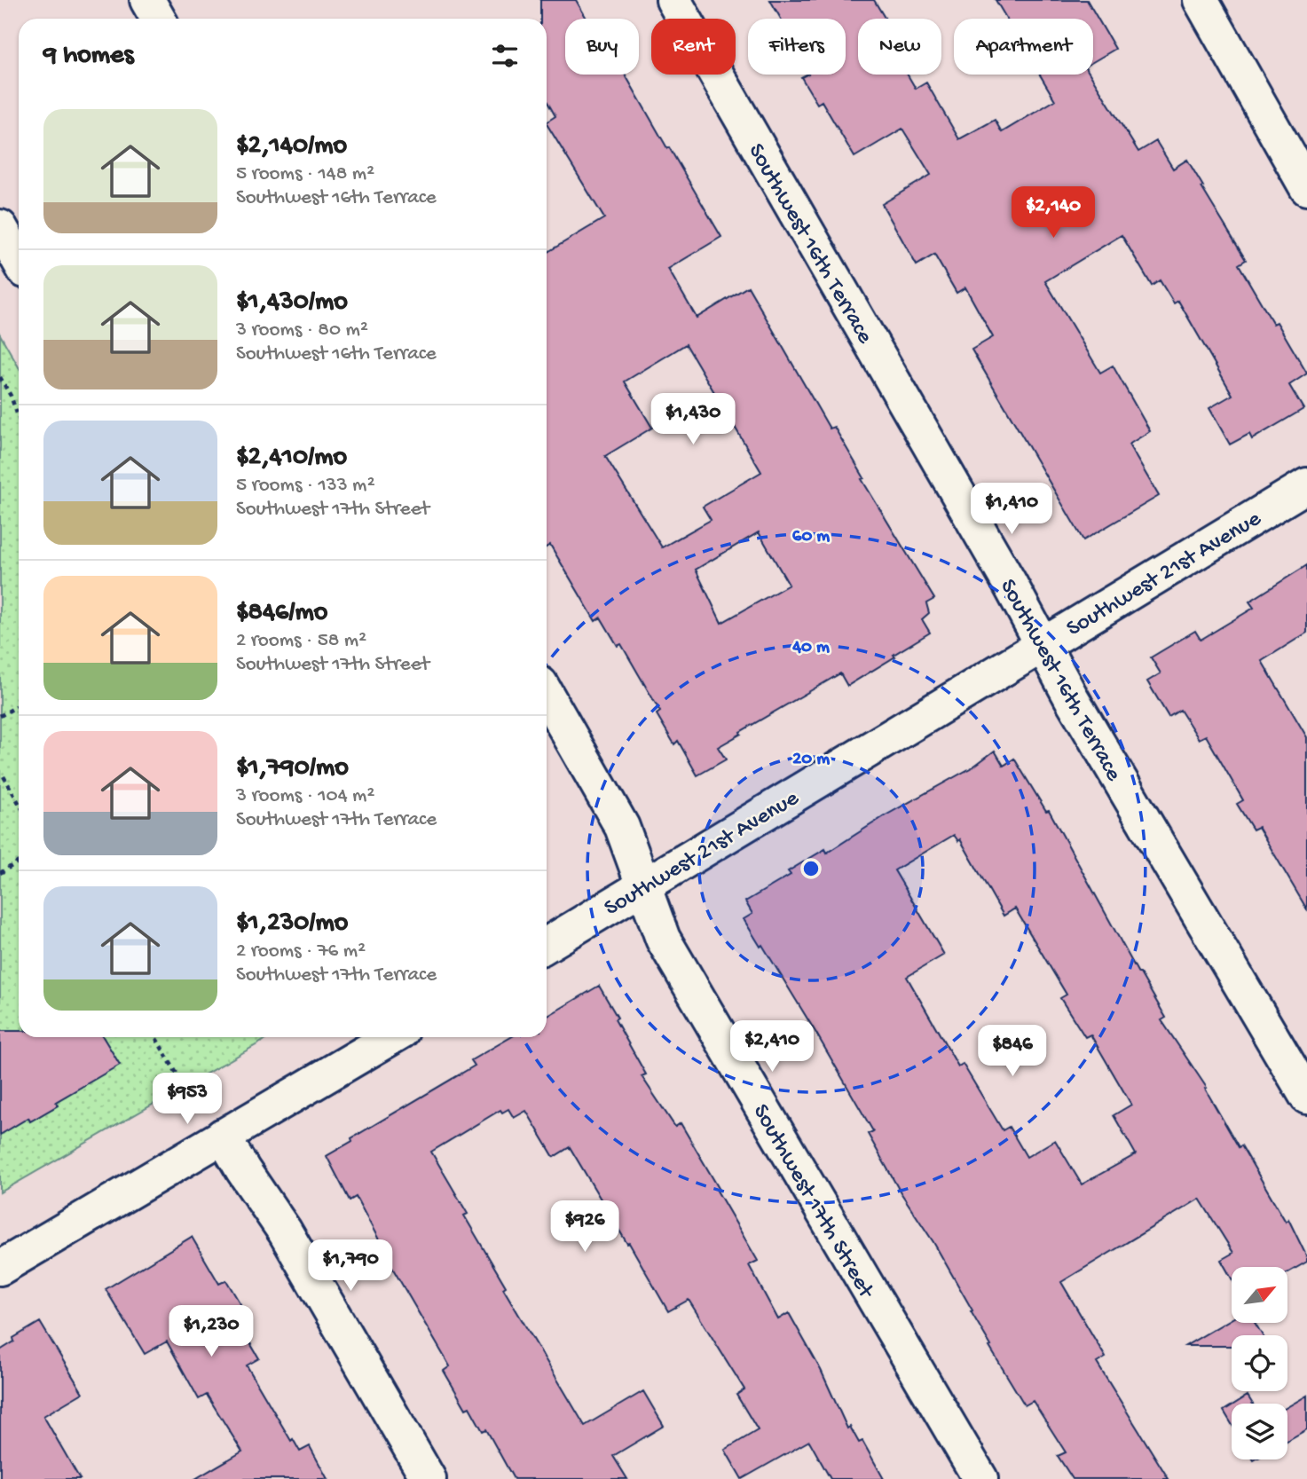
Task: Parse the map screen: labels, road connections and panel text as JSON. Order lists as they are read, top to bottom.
{
  "streets": {
    "street": ["Southwest 16th Terrace", "Southwest 21st Avenue", "Southwest 17th Street"]
  },
  "crossings": [
    ["Southwest 16th Terrace", "Southwest 21st Avenue"],
    ["Southwest 21st Avenue", "Southwest 17th Street"]
  ],
  "north": "top right",
  "page": {
    "chip": [
      "Buy",
      "Rent",
      "Filters",
      "New",
      "Apartment"
    ],
    "heading": "9 homes",
    "list": [
      {
        "name": "$2,140/mo",
        "note": "5 rooms · 148 m² · Southwest 16th Terrace"
      },
      {
        "name": "$1,430/mo",
        "note": "3 rooms · 80 m² · Southwest 16th Terrace"
      },
      {
        "name": "$2,410/mo",
        "note": "5 rooms · 133 m² · Southwest 17th Street"
      },
      {
        "name": "$846/mo",
        "note": "2 rooms · 58 m² · Southwest 17th Street"
      },
      {
        "name": "$1,790/mo",
        "note": "3 rooms · 104 m² · Southwest 17th Terrace"
      },
      {
        "name": "$1,230/mo",
        "note": "2 rooms · 76 m² · Southwest 17th Terrace"
      }
    ],
    "price": [
      "$2,140",
      "$1,430",
      "$1,410",
      "$2,410",
      "$846",
      "$953",
      "$926",
      "$1,790",
      "$1,230"
    ]
  },
  "rings": ["60 m", "40 m", "20 m"]
}
